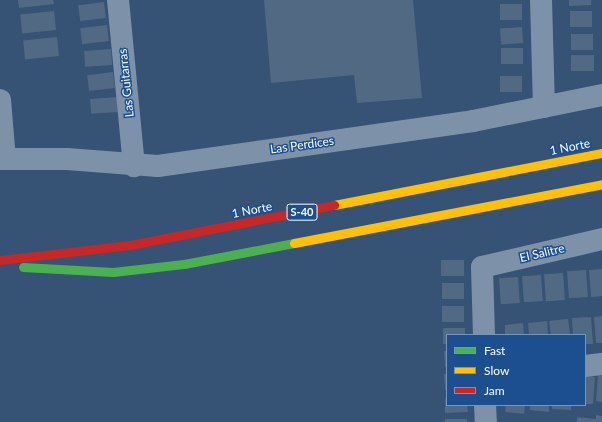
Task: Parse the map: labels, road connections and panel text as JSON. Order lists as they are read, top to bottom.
{
  "streets": {
    "main road": ["1 Norte", "S-40"],
    "street": ["Las Guitarras", "Las Perdices", "El Salitre"]
  },
  "crossings": [
    ["Las Guitarras", "Las Perdices"]
  ],
  "legend": ["Fast", "Slow", "Jam"]
}
